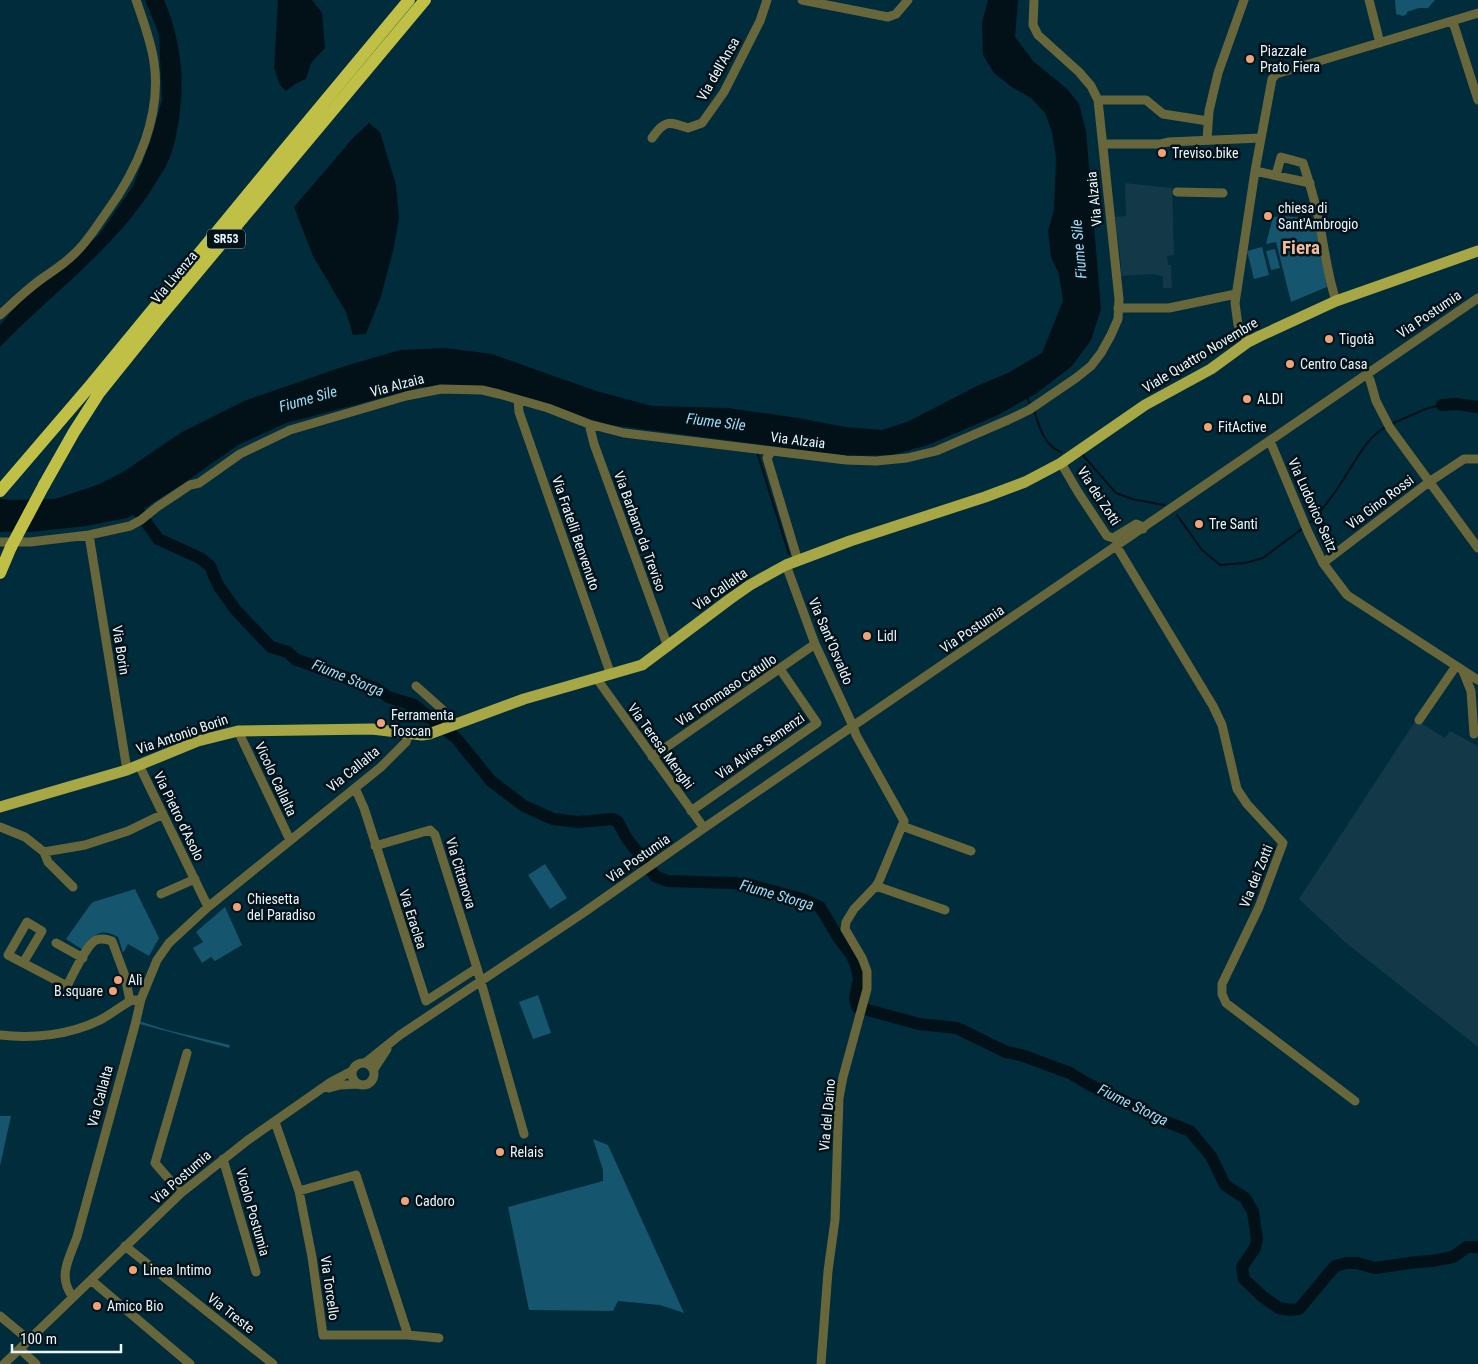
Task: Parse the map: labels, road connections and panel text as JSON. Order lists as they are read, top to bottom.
{
  "streets": {
    "highway": ["SR53", "Via Livenza"],
    "main road": ["Viale Quattro Novembre", "Via Callalta", "Via Antonio Borin"],
    "street": [
      "Via dell'Ansa",
      "Via Alzaia",
      "Via Postumia",
      "Via dei Zotti",
      "Via Gino Rossi",
      "Via Ludovico Seitz",
      "Via Barbano da Treviso",
      "Via Fratelli Benvenuto",
      "Via Sant'Osvaldo",
      "Via Borin",
      "Via Tommaso Catullo",
      "Via Teresa Menghi",
      "Via Alvise Semenzi",
      "Vicolo Callalta",
      "Via Pietro d'Asolo",
      "Via Cittanova",
      "Via Eraclea",
      "Via del Daino",
      "Vicolo Postumia",
      "Via Torcello",
      "Via Treste"
    ]
  },
  "crossings": [
    ["Via Alzaia", "Via Livenza"],
    ["Via Alzaia", "Via Barbano da Treviso"],
    ["Via Alzaia", "Via Fratelli Benvenuto"],
    ["Via Alzaia", "Via Borin"],
    ["Via Postumia", "Via dei Zotti"],
    ["Via Postumia", "Via Ludovico Seitz"],
    ["Via Postumia", "Via Callalta"],
    ["Via Postumia", "Via Sant'Osvaldo"],
    ["Via Postumia", "Via Teresa Menghi"],
    ["Via Postumia", "Via Cittanova"],
    ["Via Postumia", "Vicolo Postumia"],
    ["Via Postumia", "Via Torcello"],
    ["Via Postumia", "Via Treste"],
    ["Viale Quattro Novembre", "Via dei Zotti"],
    ["Viale Quattro Novembre", "Via Callalta"],
    ["Via dei Zotti", "Via Callalta"],
    ["Via Gino Rossi", "Via Ludovico Seitz"],
    ["Via Barbano da Treviso", "Via Callalta"],
    ["Via Fratelli Benvenuto", "Via Callalta"],
    ["Via Callalta", "Via Sant'Osvaldo"],
    ["Via Callalta", "Via Antonio Borin"],
    ["Via Callalta", "Via Teresa Menghi"],
    ["Via Callalta", "Vicolo Callalta"],
    ["Via Callalta", "Via Pietro d'Asolo"],
    ["Via Callalta", "Via Eraclea"],
    ["Via Sant'Osvaldo", "Via Tommaso Catullo"],
    ["Via Borin", "Via Antonio Borin"],
    ["Via Tommaso Catullo", "Via Teresa Menghi"],
    ["Via Tommaso Catullo", "Via Alvise Semenzi"],
    ["Via Antonio Borin", "Vicolo Callalta"],
    ["Via Antonio Borin", "Via Pietro d'Asolo"],
    ["Via Teresa Menghi", "Via Alvise Semenzi"],
    ["Via Cittanova", "Via Eraclea"]
  ],
  "districts": ["Fiera"],
  "water": ["Fiume Sile", "Fiume Storga"],
  "places": [
    "Piazzale Prato Fiera",
    "Treviso.bike",
    "chiesa di Sant'Ambrogio",
    "Tigotà",
    "Centro Casa",
    "ALDI",
    "FitActive",
    "Tre Santi",
    "Lidl",
    "Ferramenta Toscan",
    "Chiesetta del Paradiso",
    "Alì",
    "B.square",
    "Relais",
    "Cadoro",
    "Linea Intimo",
    "Amico Bio"
  ],
  "scale_bar": "100 m"
}
